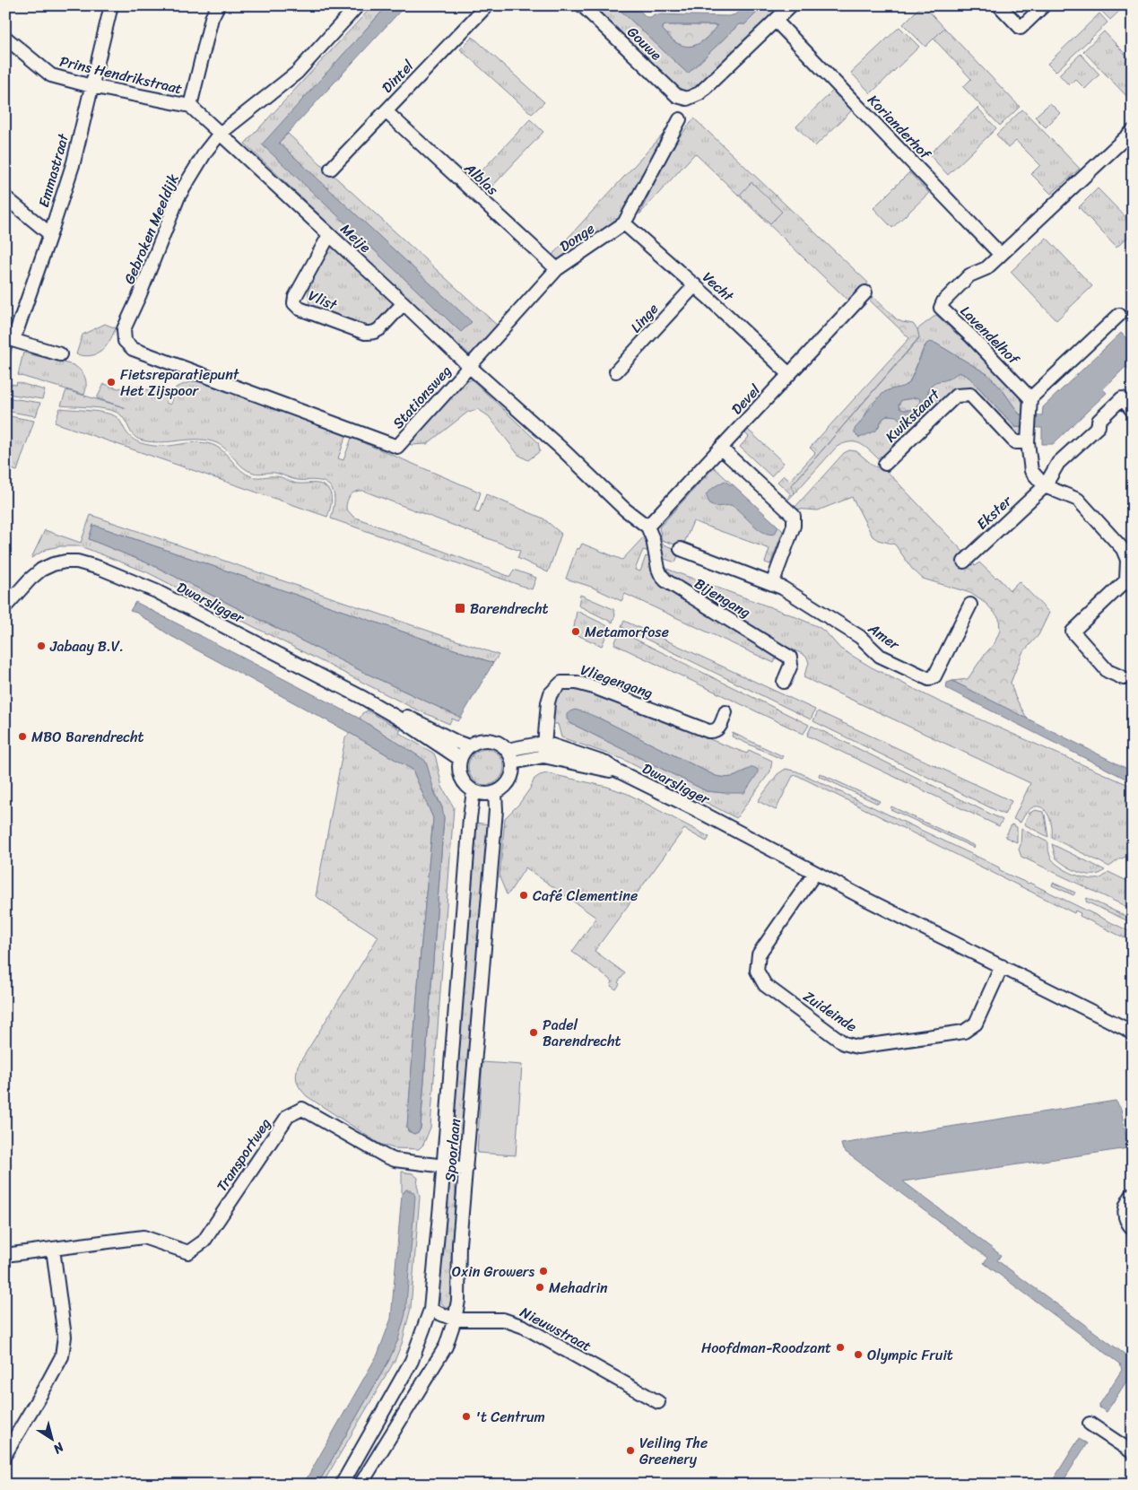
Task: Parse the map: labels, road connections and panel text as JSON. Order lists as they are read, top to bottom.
{
  "streets": {
    "street": [
      "Gouwe",
      "Prins Hendrikstraat",
      "Dintel",
      "Korianderhof",
      "Emmastraat",
      "Alblas",
      "Gebroken Meeldijk",
      "Donge",
      "Meije",
      "Vecht",
      "Vlist",
      "Linge",
      "Lavendelhof",
      "Stationsweg",
      "Devel",
      "Kwikstaart",
      "Ekster",
      "Bijengang",
      "Dwarsligger",
      "Amer",
      "Vliegengang",
      "Zuideinde",
      "Spoorlaan",
      "Transportweg",
      "Nieuwstraat"
    ]
  },
  "crossings": [
    ["Gouwe", "Korianderhof"],
    ["Prins Hendrikstraat", "Emmastraat"],
    ["Prins Hendrikstraat", "Meije"],
    ["Dintel", "Alblas"],
    ["Korianderhof", "Lavendelhof"],
    ["Alblas", "Donge"],
    ["Gebroken Meeldijk", "Meije"],
    ["Gebroken Meeldijk", "Stationsweg"],
    ["Donge", "Meije"],
    ["Donge", "Vecht"],
    ["Donge", "Stationsweg"],
    ["Meije", "Vlist"],
    ["Meije", "Stationsweg"],
    ["Vecht", "Linge"],
    ["Vecht", "Devel"],
    ["Stationsweg", "Devel"],
    ["Stationsweg", "Bijengang"],
    ["Devel", "Bijengang"],
    ["Dwarsligger", "Vliegengang"],
    ["Dwarsligger", "Zuideinde"],
    ["Dwarsligger", "Spoorlaan"],
    ["Spoorlaan", "Transportweg"],
    ["Spoorlaan", "Nieuwstraat"]
  ],
  "places": {
    "other": [
      "Fietsreparatiepunt Het Zijspoor",
      "Metamorfose",
      "Jabaay B.V.",
      "MBO Barendrecht",
      "Café Clementine",
      "Padel Barendrecht",
      "Oxin Growers",
      "Mehadrin",
      "Hoofdman-Roodzant",
      "Olympic Fruit",
      "'t Centrum",
      "Veiling The Greenery"
    ],
    "transit": ["Barendrecht"]
  },
  "north": "bottom right"
}
